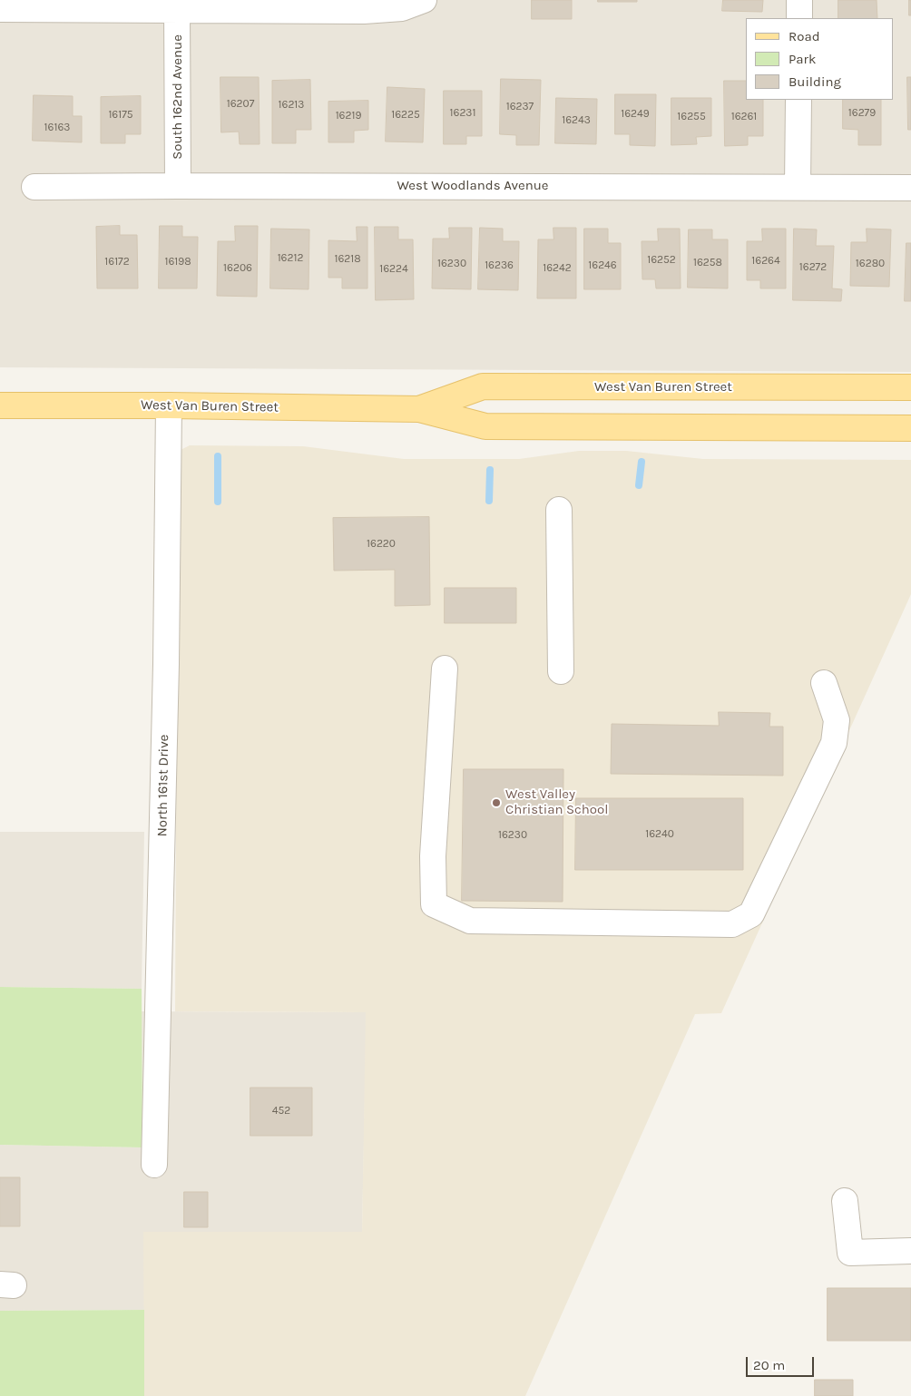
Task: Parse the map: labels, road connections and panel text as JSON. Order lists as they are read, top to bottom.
{
  "streets": {
    "main road": ["West Van Buren Street"],
    "street": ["South 162nd Avenue", "West Woodlands Avenue", "North 161st Drive"]
  },
  "crossings": [
    ["South 162nd Avenue", "West Woodlands Avenue"],
    ["West Van Buren Street", "North 161st Drive"]
  ],
  "places": ["West Valley Christian School"],
  "house_numbers": [
    "16207",
    "16213",
    "16237",
    "16231",
    "16279",
    "16249",
    "16175",
    "16225",
    "16219",
    "16255",
    "16261",
    "16243",
    "16163",
    "16212",
    "16218",
    "16252",
    "16264",
    "16172",
    "16198",
    "16258",
    "16230",
    "16280",
    "16236",
    "16246",
    "16272",
    "16206",
    "16242",
    "16224",
    "16220",
    "16240",
    "16230",
    "452"
  ],
  "legend": ["Road", "Park", "Building"],
  "scale_bar": "20 m"
}
